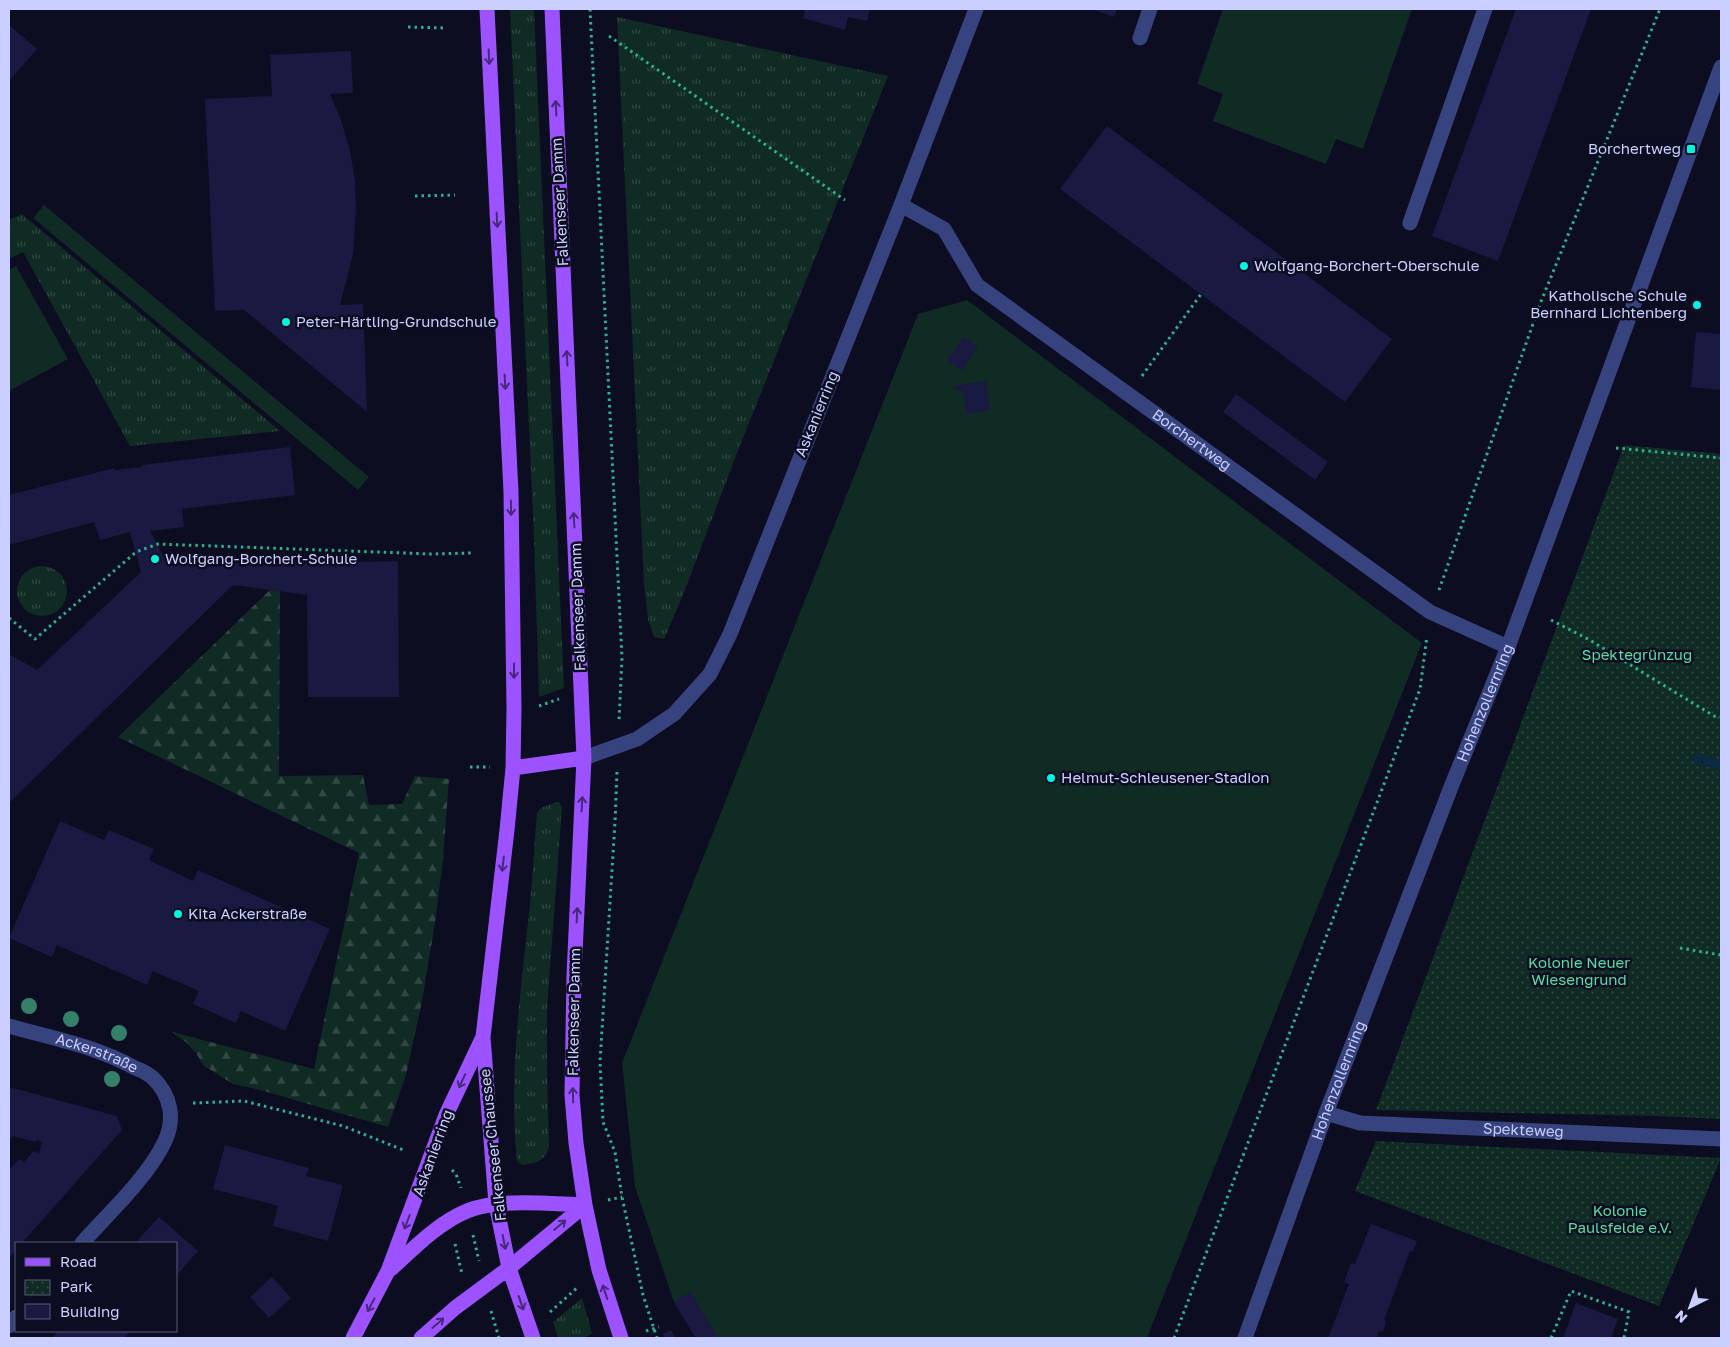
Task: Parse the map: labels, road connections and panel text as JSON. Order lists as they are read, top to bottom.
{
  "streets": {
    "main road": ["Falkenseer Damm", "Askanierring", "Falkenseer Chaussee"],
    "street": [
      "Borchertweg",
      "Hohenzollernring",
      "Ackerstraße",
      "Spekteweg"
    ]
  },
  "crossings": [
    ["Falkenseer Damm", "Askanierring"],
    ["Askanierring", "Borchertweg"],
    ["Askanierring", "Falkenseer Chaussee"],
    ["Borchertweg", "Hohenzollernring"],
    ["Hohenzollernring", "Spekteweg"]
  ],
  "parks": ["Spektegrünzug", "Kolonie Neuer Wiesengrund", "Kolonie Paulsfelde e.V."],
  "places": {
    "transit": ["Borchertweg"],
    "other": [
      "Wolfgang-Borchert-Oberschule",
      "Katholische Schule Bernhard Lichtenberg",
      "Peter-Härtling-Grundschule",
      "Wolfgang-Borchert-Schule",
      "Helmut-Schleusener-Stadion",
      "Kita Ackerstraße"
    ]
  },
  "legend": ["Road", "Park", "Building"],
  "north": "bottom left"
}
